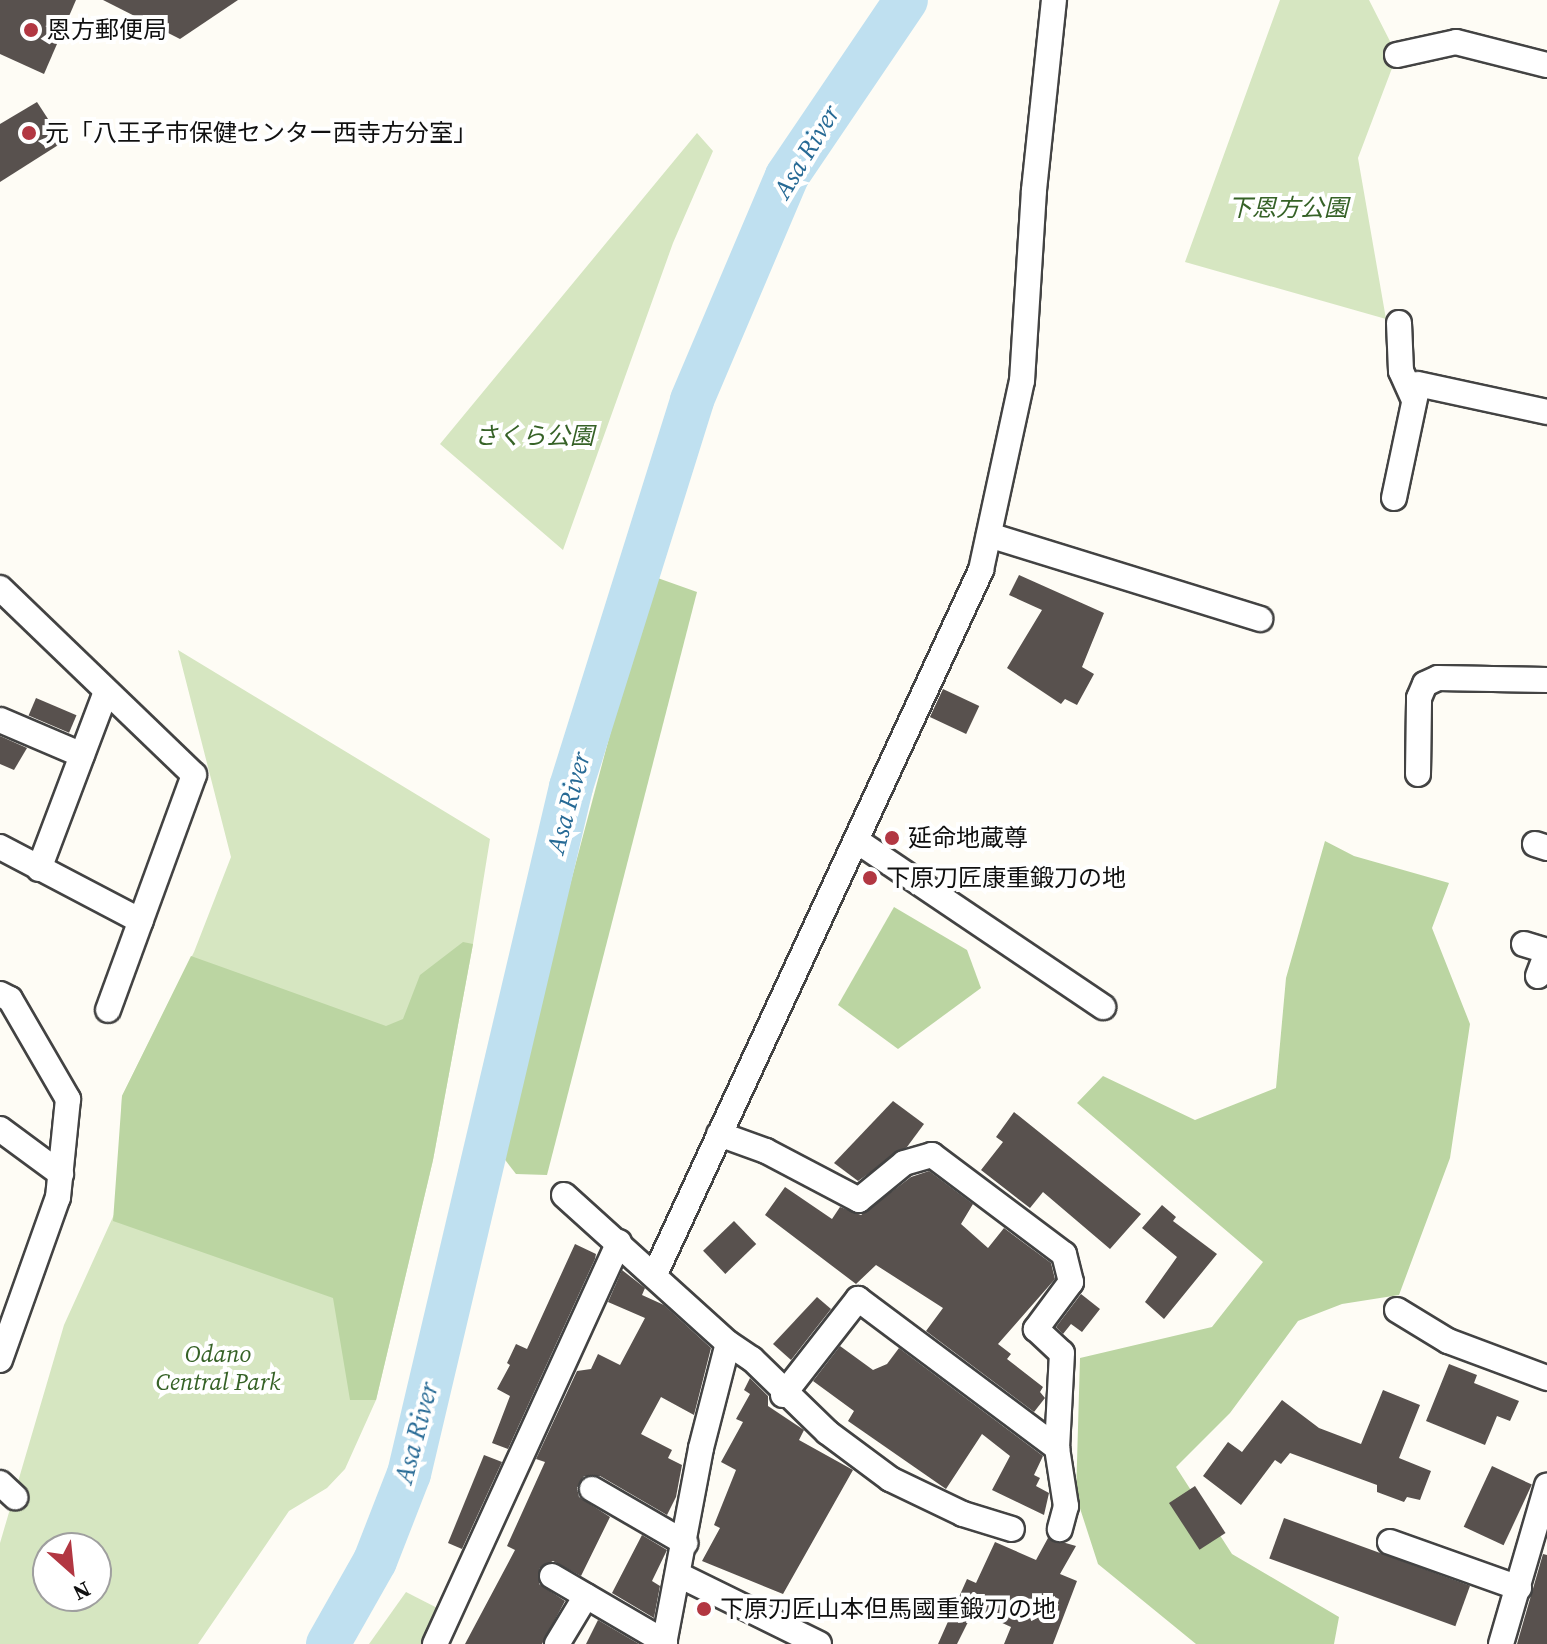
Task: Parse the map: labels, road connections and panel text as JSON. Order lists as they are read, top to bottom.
{
  "water": ["Asa River"],
  "parks": ["下恩方公園", "さくら公園", "Odano Central Park"],
  "places": [
    "恩方郵便局",
    "元「八王子市保健センター西寺方分室」",
    "延命地蔵尊",
    "下原刀匠康重鍛刀の地",
    "下原刀匠山本但馬國重鍛刀の地"
  ],
  "north": "bottom right"
}
